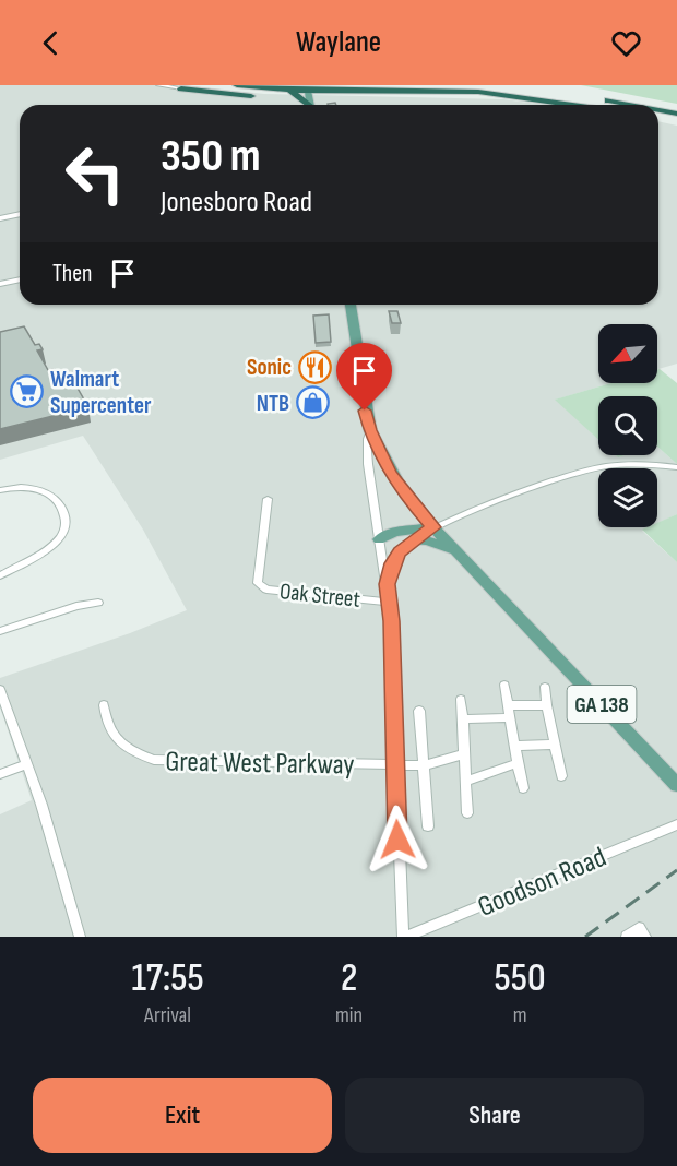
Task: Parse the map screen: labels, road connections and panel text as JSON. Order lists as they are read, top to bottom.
{
  "streets": {
    "main road": ["GA 138"],
    "street": ["Oak Street", "Great West Parkway", "Goodson Road"]
  },
  "places": {
    "restaurant": ["Sonic"],
    "supermarket": ["Walmart Supercenter"],
    "shop": ["NTB"]
  },
  "north": "bottom left",
  "page": {
    "header": "Waylane",
    "turn": ["350 m", "Jonesboro Road"],
    "then": "Then",
    "eta": [
      "17:55",
      "Arrival",
      "2",
      "min",
      "550",
      "m"
    ],
    "buttons": ["Exit", "Share"]
  }
}
